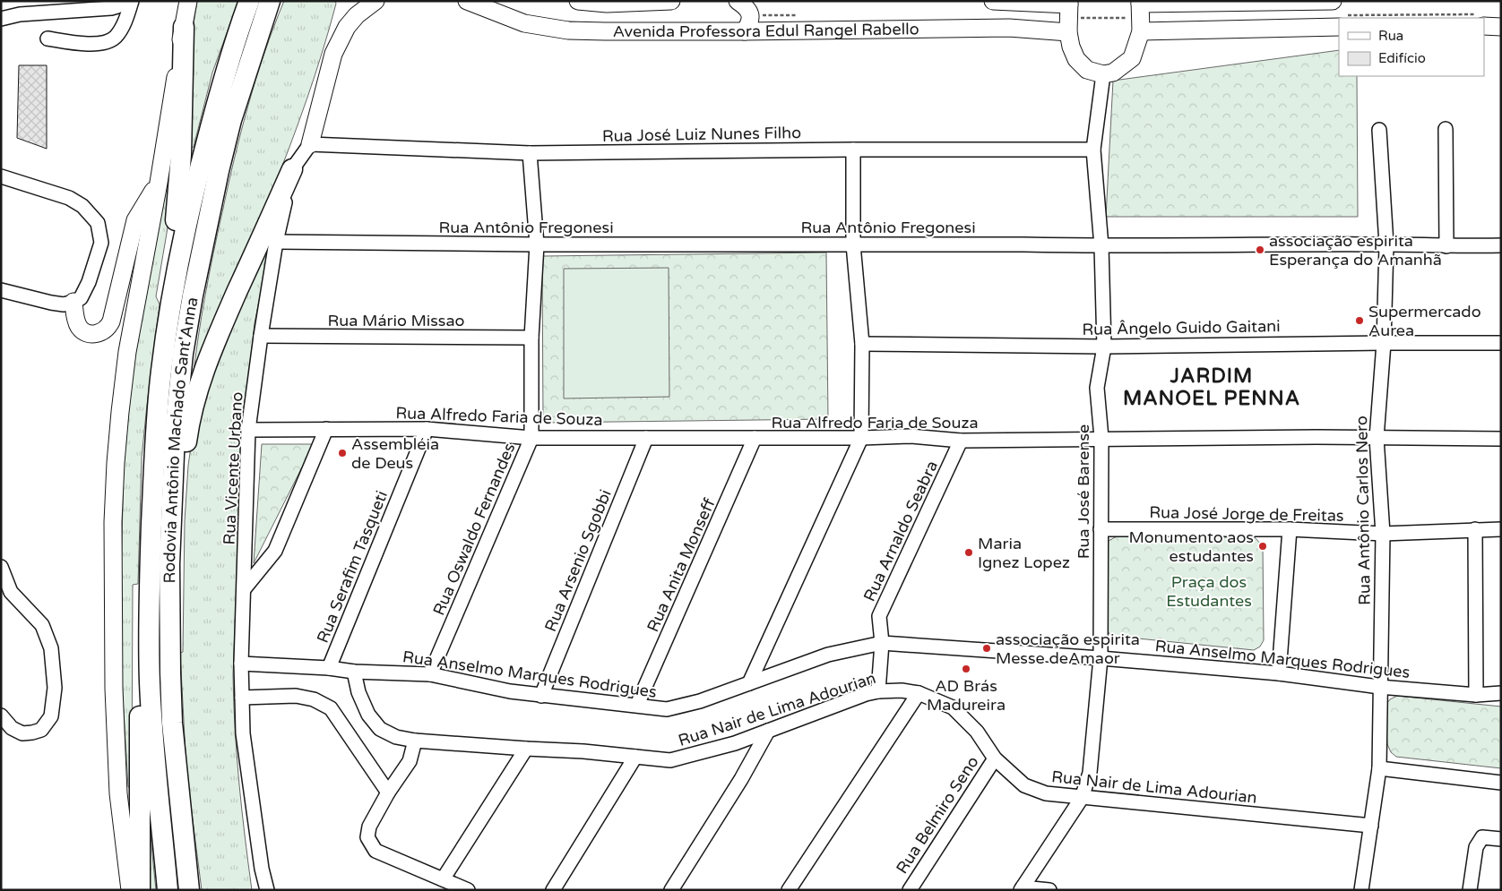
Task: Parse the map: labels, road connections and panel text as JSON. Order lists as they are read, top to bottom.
{
  "streets": {
    "highway": ["Rodovia Antônio Machado Sant'Anna"],
    "main road": ["Avenida Professora Edul Rangel Rabello"],
    "street": [
      "Rua José Luiz Nunes Filho",
      "Rua Antônio Fregonesi",
      "Rua Mário Missao",
      "Rua Ângelo Guido Gaitani",
      "Rua Alfredo Faria de Souza",
      "Rua Vicente Urbano",
      "Rua José Barense",
      "Rua Antônio Carlos Nero",
      "Rua José Jorge de Freitas",
      "Rua Oswaldo Fernandes",
      "Rua Arnaldo Seabra",
      "Rua Arsenio Sgobbi",
      "Rua Anita Monseff",
      "Rua Serafim Tasqueti",
      "Rua Anselmo Marques Rodrigues",
      "Rua Nair de Lima Adourian",
      "Rua Belmiro Seno"
    ]
  },
  "crossings": [
    ["Rua José Luiz Nunes Filho", "Rua José Barense"],
    ["Rua José Luiz Nunes Filho", "Rua Oswaldo Fernandes"],
    ["Rua Antônio Fregonesi", "Rua Vicente Urbano"],
    ["Rua Antônio Fregonesi", "Rua José Barense"],
    ["Rua Antônio Fregonesi", "Rua Antônio Carlos Nero"],
    ["Rua Antônio Fregonesi", "Rua Oswaldo Fernandes"],
    ["Rua Mário Missao", "Rua Vicente Urbano"],
    ["Rua Mário Missao", "Rua Oswaldo Fernandes"],
    ["Rua Ângelo Guido Gaitani", "Rua José Barense"],
    ["Rua Ângelo Guido Gaitani", "Rua Antônio Carlos Nero"],
    ["Rua Alfredo Faria de Souza", "Rua Vicente Urbano"],
    ["Rua Alfredo Faria de Souza", "Rua José Barense"],
    ["Rua Alfredo Faria de Souza", "Rua Antônio Carlos Nero"],
    ["Rua Alfredo Faria de Souza", "Rua Oswaldo Fernandes"],
    ["Rua Alfredo Faria de Souza", "Rua Arnaldo Seabra"],
    ["Rua Alfredo Faria de Souza", "Rua Arsenio Sgobbi"],
    ["Rua Alfredo Faria de Souza", "Rua Anita Monseff"],
    ["Rua Alfredo Faria de Souza", "Rua Serafim Tasqueti"],
    ["Rua Vicente Urbano", "Rua Anselmo Marques Rodrigues"],
    ["Rua José Barense", "Rua José Jorge de Freitas"],
    ["Rua José Barense", "Rua Anselmo Marques Rodrigues"],
    ["Rua José Barense", "Rua Nair de Lima Adourian"],
    ["Rua Antônio Carlos Nero", "Rua José Jorge de Freitas"],
    ["Rua Antônio Carlos Nero", "Rua Anselmo Marques Rodrigues"],
    ["Rua Antônio Carlos Nero", "Rua Nair de Lima Adourian"],
    ["Rua Oswaldo Fernandes", "Rua Anselmo Marques Rodrigues"],
    ["Rua Arnaldo Seabra", "Rua Anselmo Marques Rodrigues"],
    ["Rua Arnaldo Seabra", "Rua Nair de Lima Adourian"],
    ["Rua Arsenio Sgobbi", "Rua Anselmo Marques Rodrigues"],
    ["Rua Anita Monseff", "Rua Anselmo Marques Rodrigues"],
    ["Rua Serafim Tasqueti", "Rua Anselmo Marques Rodrigues"],
    ["Rua Anselmo Marques Rodrigues", "Rua Nair de Lima Adourian"],
    ["Rua Nair de Lima Adourian", "Rua Belmiro Seno"]
  ],
  "districts": ["JARDIM MANOEL PENNA"],
  "parks": ["Praça dos Estudantes"],
  "places": [
    "associação espirita Esperança do Amanhã",
    "Supermercado Aurea",
    "Assembléia de Deus",
    "Monumento aos estudantes",
    "Maria Ignez Lopez",
    "associação espirita Messe deAmaor",
    "AD Brás Madureira"
  ],
  "legend": ["Rua", "Edifício"]
}
